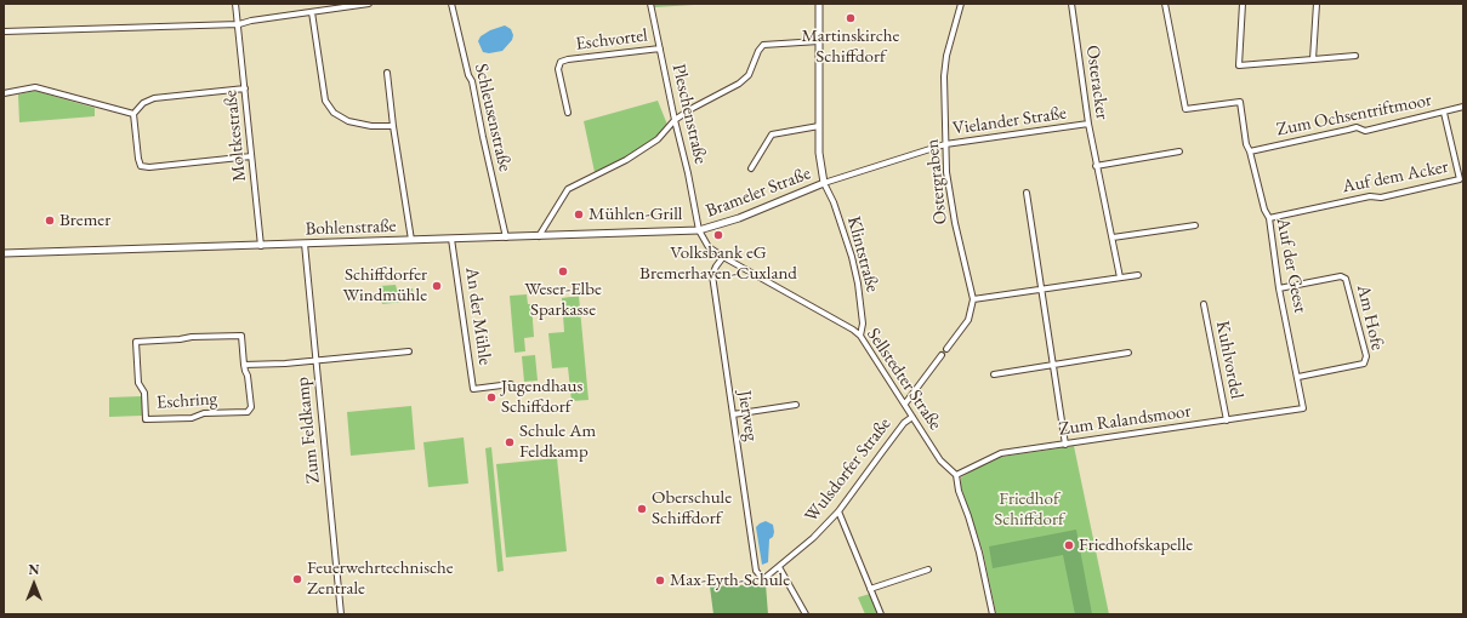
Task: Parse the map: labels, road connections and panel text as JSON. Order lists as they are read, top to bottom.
{
  "streets": {
    "street": [
      "Eschvortel",
      "Osteracker",
      "Pleschenstraße",
      "Zum Ochsentriftmoor",
      "Schleusenstraße",
      "Vielander Straße",
      "Moltkestraße",
      "Auf dem Acker",
      "Ostergraben",
      "Brameler Straße",
      "Bohlenstraße",
      "Klintstraße",
      "Auf der Geest",
      "An der Mühle",
      "Am Hofe",
      "Kuhlvordel",
      "Sellstedter Straße",
      "Eschring",
      "Jierweg",
      "Zum Ralandsmoor",
      "Zum Feldkamp",
      "Wulsdorfer Straße"
    ]
  },
  "crossings": [
    ["Eschvortel", "Pleschenstraße"],
    ["Osteracker", "Vielander Straße"],
    ["Pleschenstraße", "Brameler Straße"],
    ["Pleschenstraße", "Bohlenstraße"],
    ["Pleschenstraße", "Sellstedter Straße"],
    ["Zum Ochsentriftmoor", "Auf dem Acker"],
    ["Zum Ochsentriftmoor", "Auf der Geest"],
    ["Schleusenstraße", "Bohlenstraße"],
    ["Vielander Straße", "Ostergraben"],
    ["Vielander Straße", "Brameler Straße"],
    ["Vielander Straße", "Klintstraße"],
    ["Moltkestraße", "Bohlenstraße"],
    ["Auf dem Acker", "Auf der Geest"],
    ["Brameler Straße", "Bohlenstraße"],
    ["Brameler Straße", "Klintstraße"],
    ["Brameler Straße", "Sellstedter Straße"],
    ["Bohlenstraße", "An der Mühle"],
    ["Bohlenstraße", "Sellstedter Straße"],
    ["Bohlenstraße", "Zum Feldkamp"],
    ["Klintstraße", "Sellstedter Straße"],
    ["Auf der Geest", "Am Hofe"],
    ["Auf der Geest", "Zum Ralandsmoor"],
    ["Kuhlvordel", "Zum Ralandsmoor"],
    ["Sellstedter Straße", "Jierweg"],
    ["Sellstedter Straße", "Zum Ralandsmoor"],
    ["Sellstedter Straße", "Wulsdorfer Straße"],
    ["Jierweg", "Wulsdorfer Straße"]
  ],
  "parks": ["Friedhof Schiffdorf"],
  "places": [
    "Martinskirche Schiffdorf",
    "Mühlen-Grill",
    "Bremer",
    "Volksbank eG Bremerhaven-Cuxland",
    "Weser-Elbe Sparkasse",
    "Schiffdorfer Windmühle",
    "Jugendhaus Schiffdorf",
    "Schule Am Feldkamp",
    "Oberschule Schiffdorf",
    "Friedhofskapelle",
    "Feuerwehrtechnische Zentrale",
    "Max-Eyth-Schule"
  ],
  "north": "top"
}
